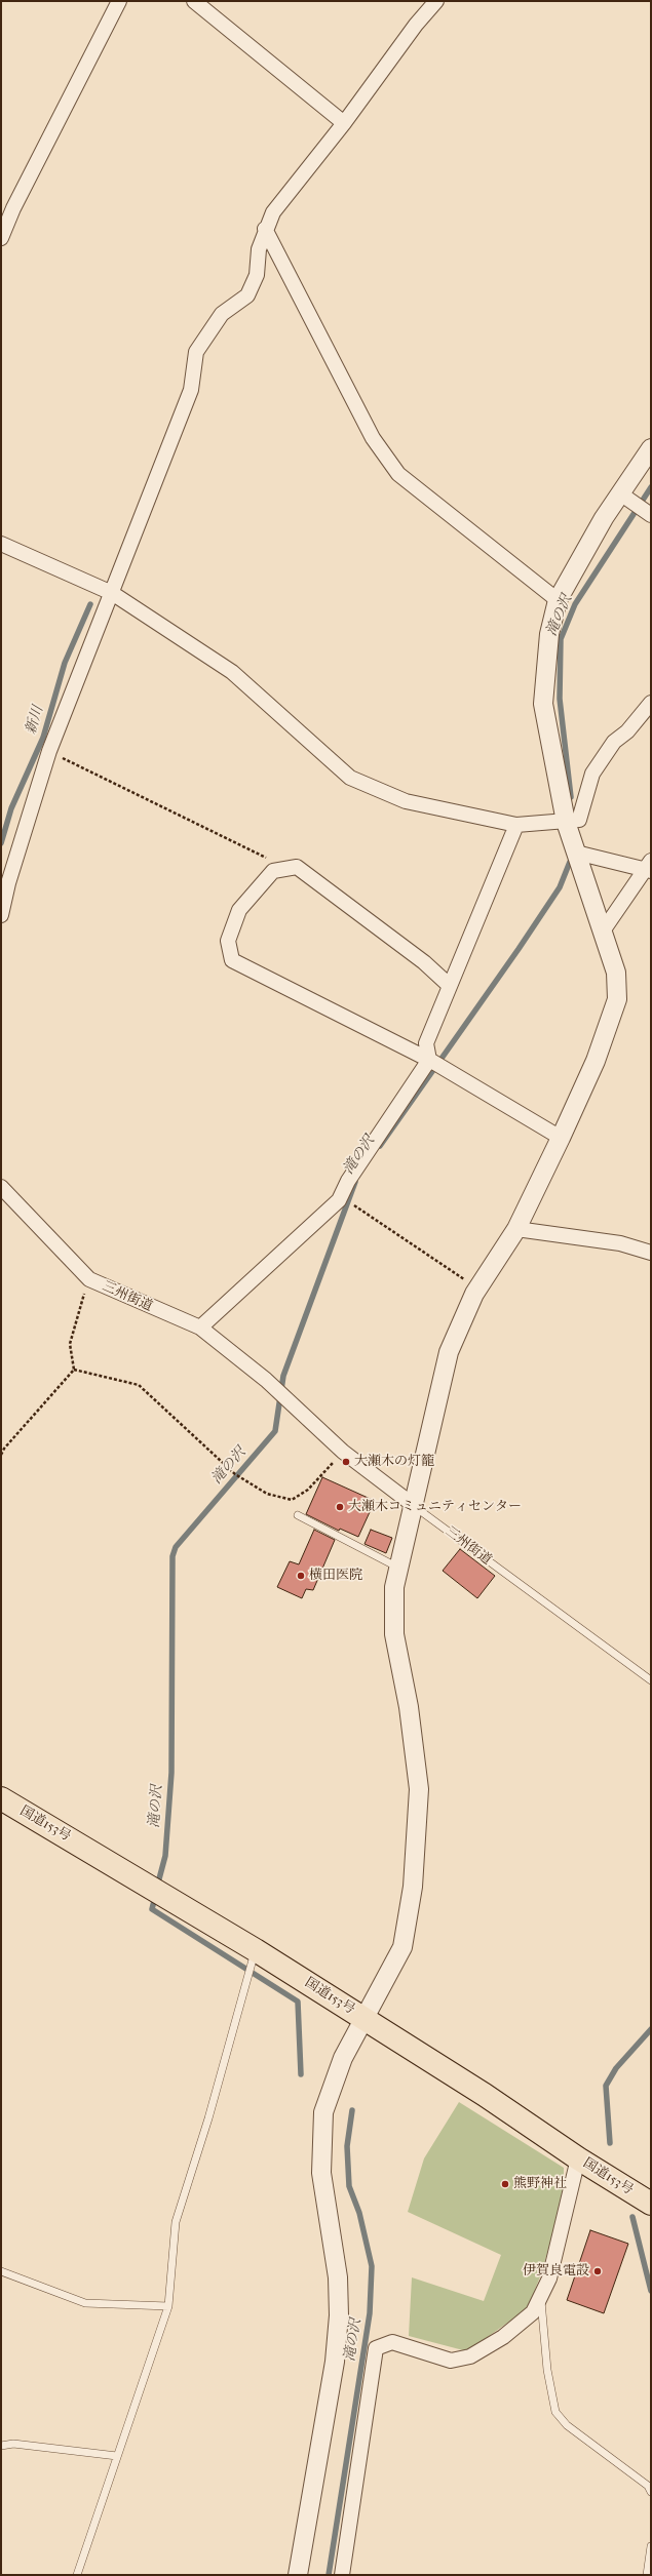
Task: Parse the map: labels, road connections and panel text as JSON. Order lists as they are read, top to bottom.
{
  "streets": {
    "highway": ["国道153号"],
    "street": ["三州街道"]
  },
  "water": ["滝の沢", "新川"],
  "places": [
    "大瀬木の灯籠",
    "大瀬木コミュニティセンター",
    "横田医院",
    "熊野神社",
    "伊賀良電設"
  ]
}
